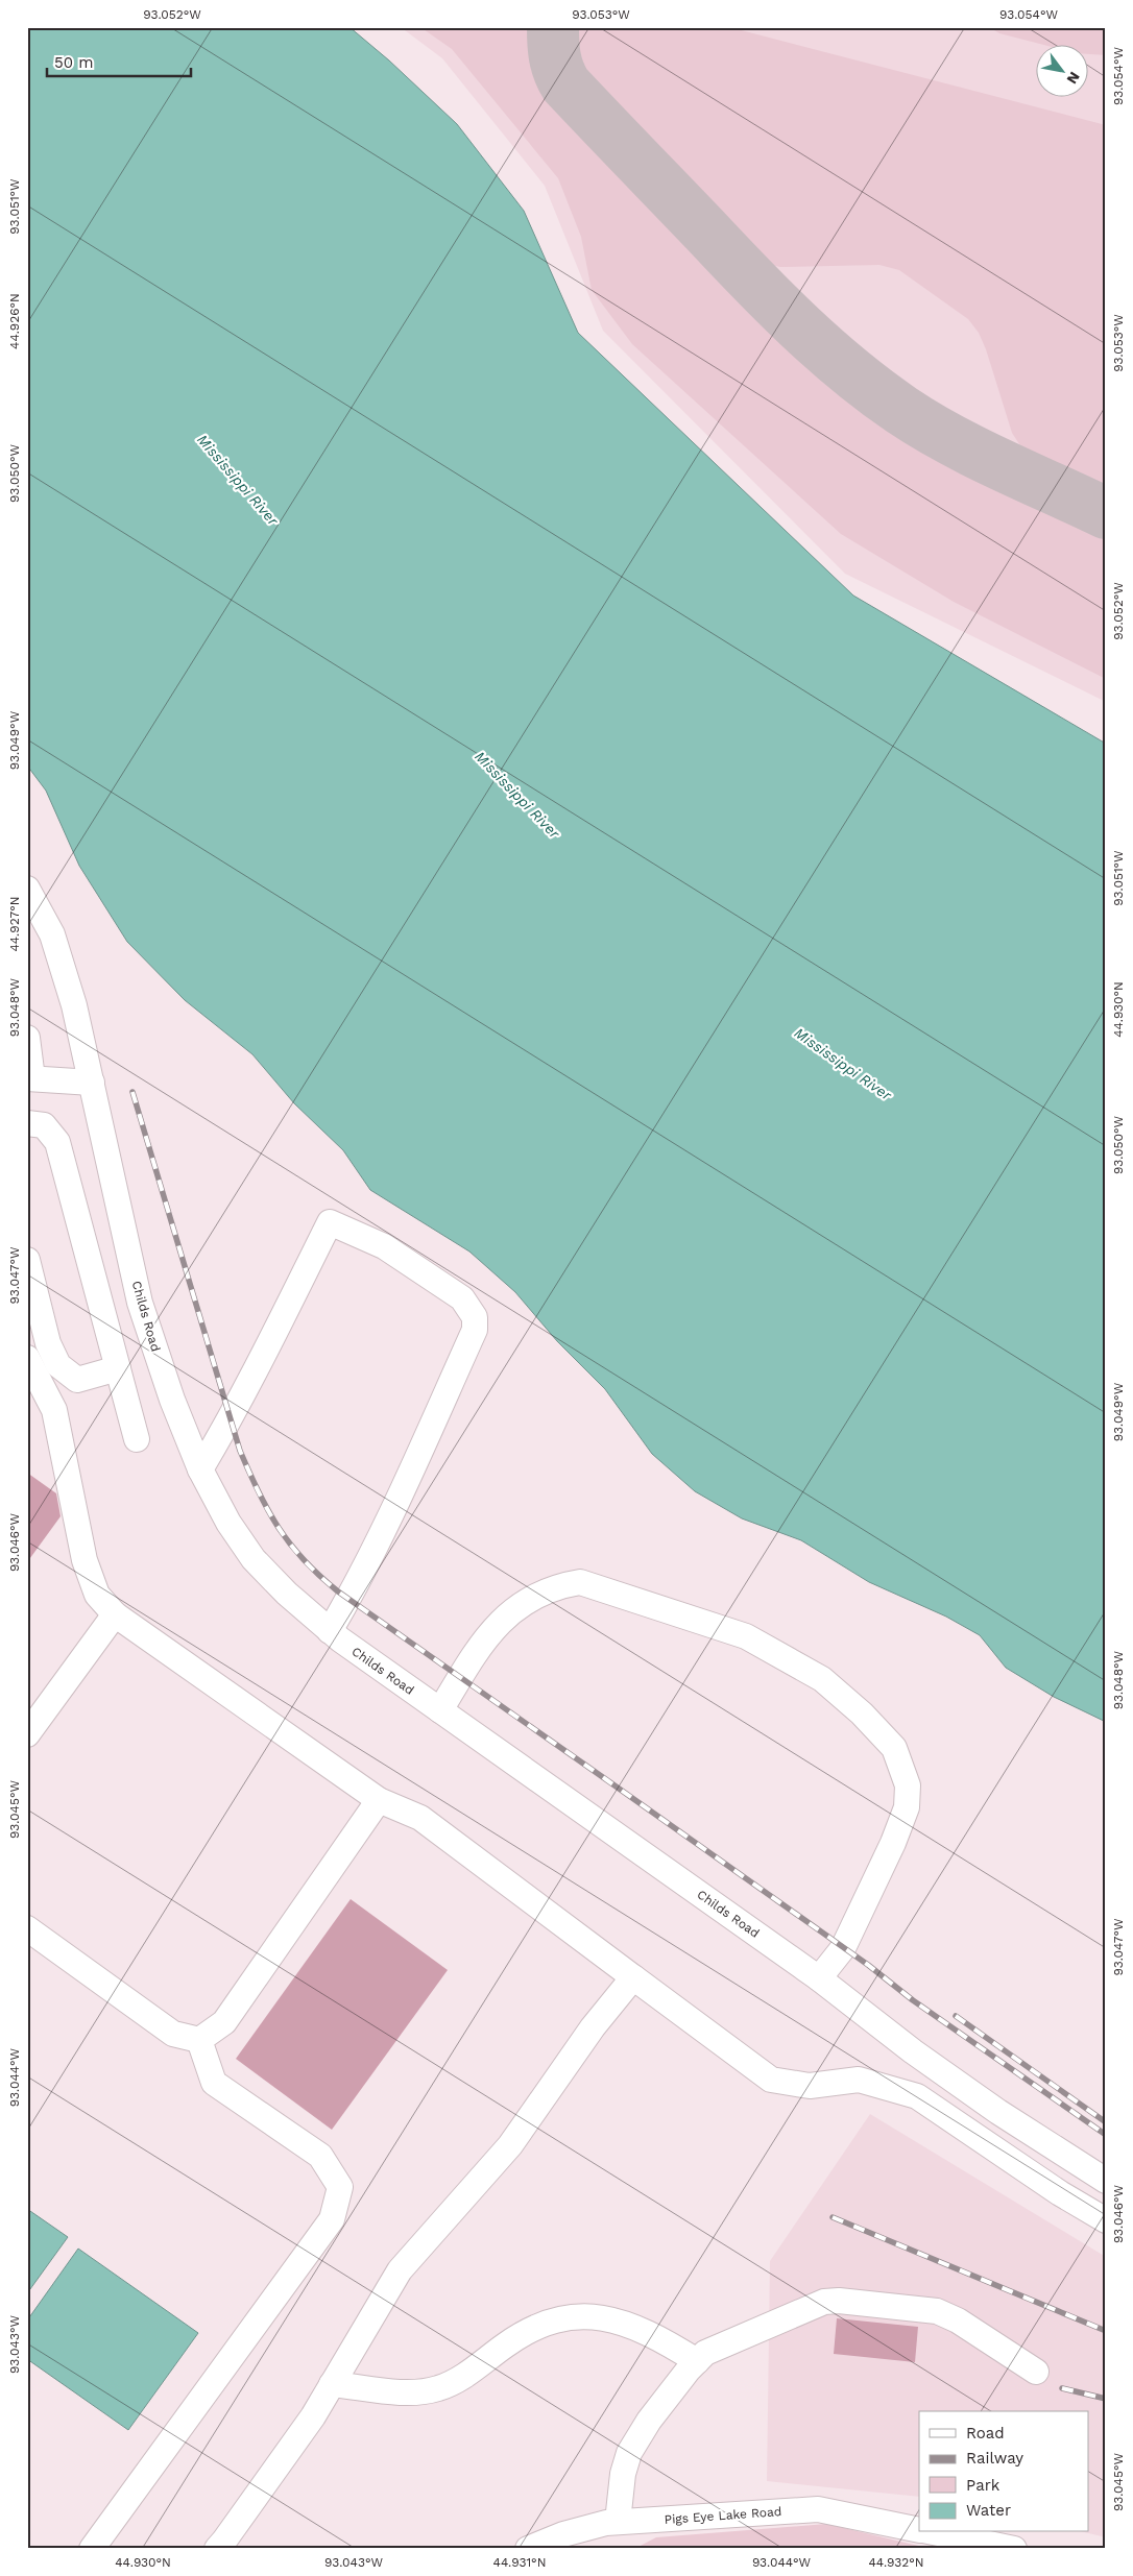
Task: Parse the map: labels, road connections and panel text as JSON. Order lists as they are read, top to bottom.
{
  "streets": {
    "street": ["Childs Road", "Pigs Eye Lake Road"]
  },
  "water": ["Mississippi River"],
  "legend": [
    "Road",
    "Railway",
    "Park",
    "Water"
  ],
  "scale_bar": "50 m",
  "north": "bottom right",
  "coordinates": [
    "93.052°W",
    "93.053°W",
    "93.054°W",
    "93.051°W",
    "44.926°N",
    "93.050°W",
    "93.049°W",
    "44.927°N",
    "93.048°W",
    "44.930°N",
    "93.047°W",
    "93.046°W",
    "93.045°W",
    "93.044°W",
    "93.043°W",
    "44.931°N",
    "44.932°N"
  ]
}
